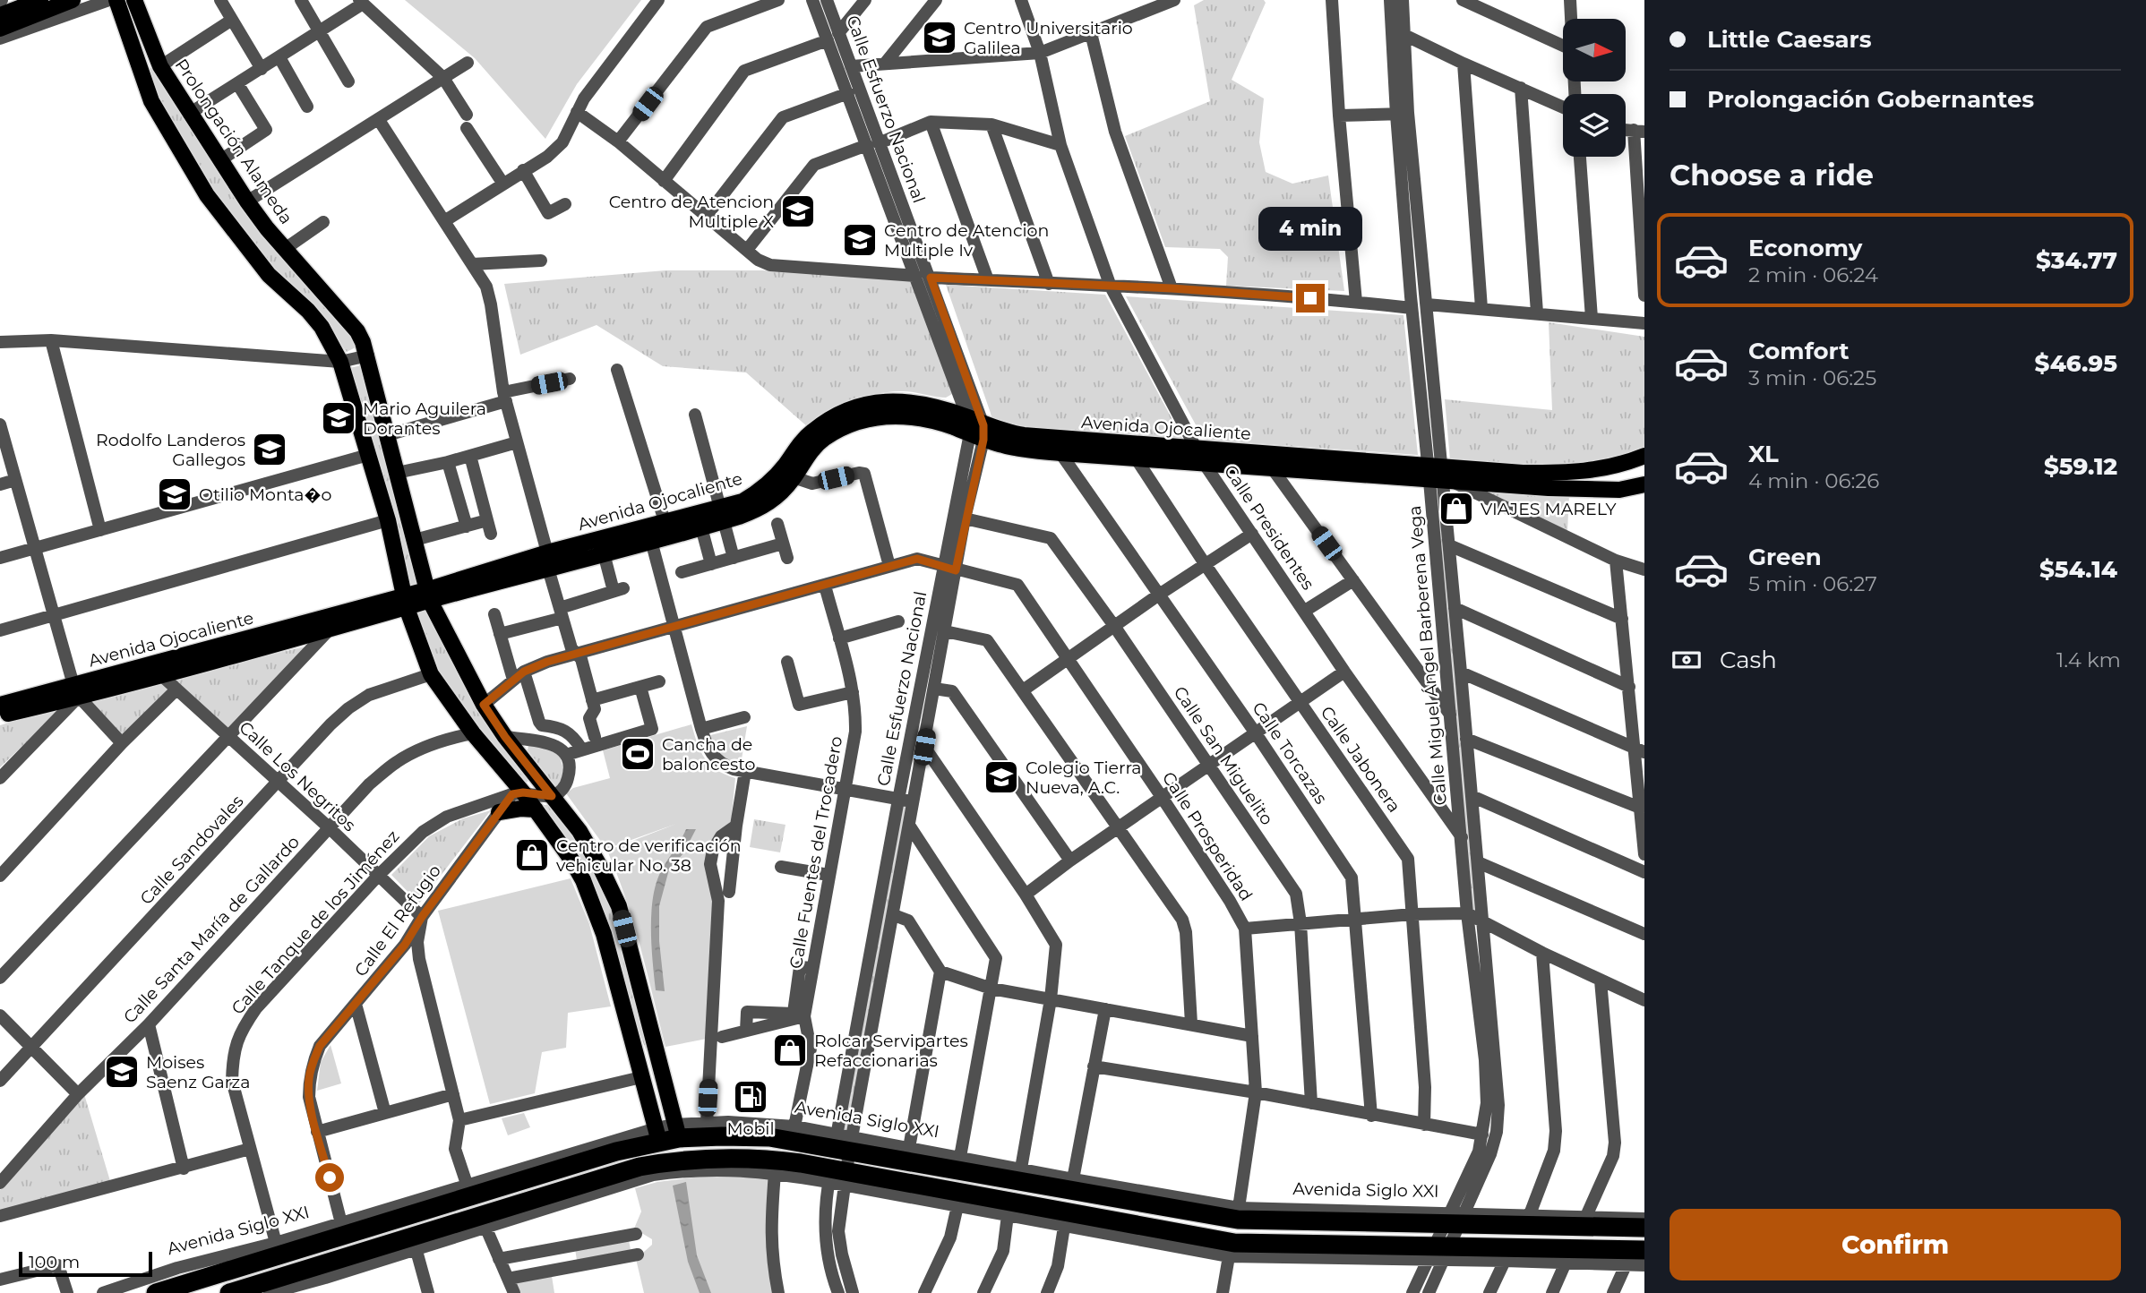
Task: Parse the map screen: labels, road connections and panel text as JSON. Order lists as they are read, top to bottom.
{
  "streets": {
    "highway": ["Avenida Siglo XXI"],
    "main road": ["Prolongación Alameda", "Avenida Ojocaliente"],
    "street": [
      "Calle Esfuerzo Nacional",
      "Calle Presidentes",
      "Calle Miguel Ángel Barberena Vega",
      "Calle Torcazas",
      "Calle San Miguelito",
      "Calle Jabonera",
      "Calle Los Negritos",
      "Calle Prosperidad",
      "Calle Sandovales",
      "Calle Fuentes del Trocadero",
      "Calle El Refugio",
      "Calle Tanque de los Jiménez",
      "Calle Santa María de Gallardo"
    ]
  },
  "crossings": [
    ["Calle Esfuerzo Nacional", "Avenida Ojocaliente"],
    ["Calle Esfuerzo Nacional", "Calle San Miguelito"],
    ["Calle Esfuerzo Nacional", "Calle Prosperidad"],
    ["Calle Esfuerzo Nacional", "Avenida Siglo XXI"],
    ["Prolongación Alameda", "Avenida Ojocaliente"],
    ["Prolongación Alameda", "Calle Prosperidad"],
    ["Prolongación Alameda", "Avenida Siglo XXI"],
    ["Avenida Ojocaliente", "Calle Presidentes"],
    ["Avenida Ojocaliente", "Calle Miguel Ángel Barberena Vega"],
    ["Avenida Ojocaliente", "Calle Torcazas"],
    ["Avenida Ojocaliente", "Calle Jabonera"],
    ["Avenida Ojocaliente", "Calle Los Negritos"],
    ["Calle Presidentes", "Calle Miguel Ángel Barberena Vega"],
    ["Calle Miguel Ángel Barberena Vega", "Avenida Siglo XXI"],
    ["Calle Los Negritos", "Calle Sandovales"],
    ["Calle Los Negritos", "Calle El Refugio"],
    ["Calle Los Negritos", "Calle Tanque de los Jiménez"],
    ["Calle Los Negritos", "Calle Santa María de Gallardo"],
    ["Calle Prosperidad", "Calle Fuentes del Trocadero"],
    ["Calle Prosperidad", "Avenida Siglo XXI"],
    ["Calle Fuentes del Trocadero", "Avenida Siglo XXI"],
    ["Calle El Refugio", "Calle Tanque de los Jiménez"],
    ["Calle El Refugio", "Avenida Siglo XXI"],
    ["Calle Tanque de los Jiménez", "Avenida Siglo XXI"]
  ],
  "places": {
    "school or university": [
      "Centro Universitario Galilea",
      "Centro de Atencion Multiple X",
      "Centro de Atencion Multiple Iv",
      "Mario Aguilera Dorantes",
      "Rodolfo Landeros Gallegos",
      "Otilio Monta�o",
      "Colegio Tierra Nueva, A.C.",
      "Moises Saenz Garza"
    ],
    "shop": ["VIAJES MARELY", "Centro de verificación vehicular No. 38", "Rolcar Servipartes Refaccionarias"],
    "sports": ["Cancha de baloncesto"],
    "fuel station": ["Mobil"]
  },
  "scale_bar": "100 m",
  "north": "right",
  "page": {
    "banner": ["Little Caesars", "Prolongación Gobernantes"],
    "heading": "Choose a ride",
    "bubble": "4 min",
    "list": [
      {
        "name": "Economy",
        "note": "2 min · 06:24",
        "value": "$34.77"
      },
      {
        "name": "Comfort",
        "note": "3 min · 06:25",
        "value": "$46.95"
      },
      {
        "name": "XL",
        "note": "4 min · 06:26",
        "value": "$59.12"
      },
      {
        "name": "Green",
        "note": "5 min · 06:27",
        "value": "$54.14"
      }
    ],
    "pay": ["Cash", "1.4 km"],
    "buttons": "Confirm",
    "scale": "100 m"
  }
}
